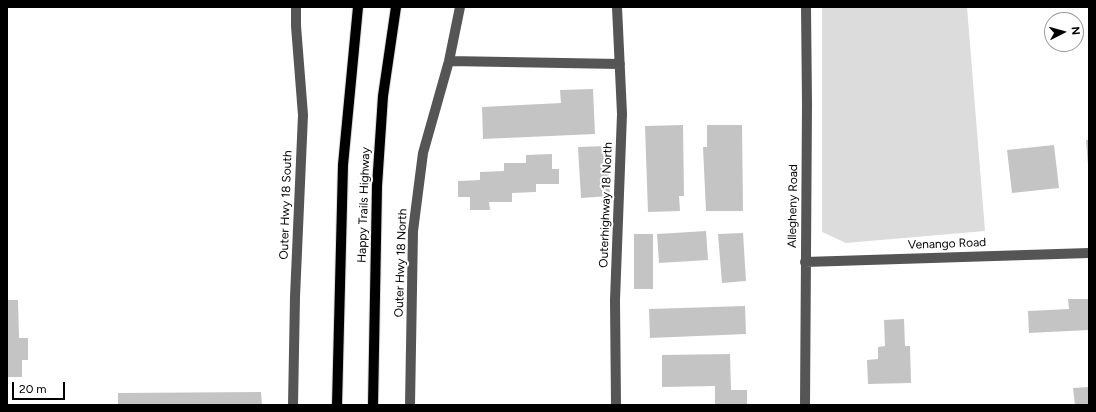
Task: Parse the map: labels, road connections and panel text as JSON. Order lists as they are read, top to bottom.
{
  "streets": {
    "main road": ["Happy Trails Highway"],
    "street": [
      "Outer Hwy 18 South",
      "Outerhighway 18 North",
      "Allegheny Road",
      "Venango Road",
      "Outer Hwy 18 North"
    ]
  },
  "crossings": [
    ["Allegheny Road", "Venango Road"]
  ],
  "scale_bar": "20 m",
  "north": "right"
}
